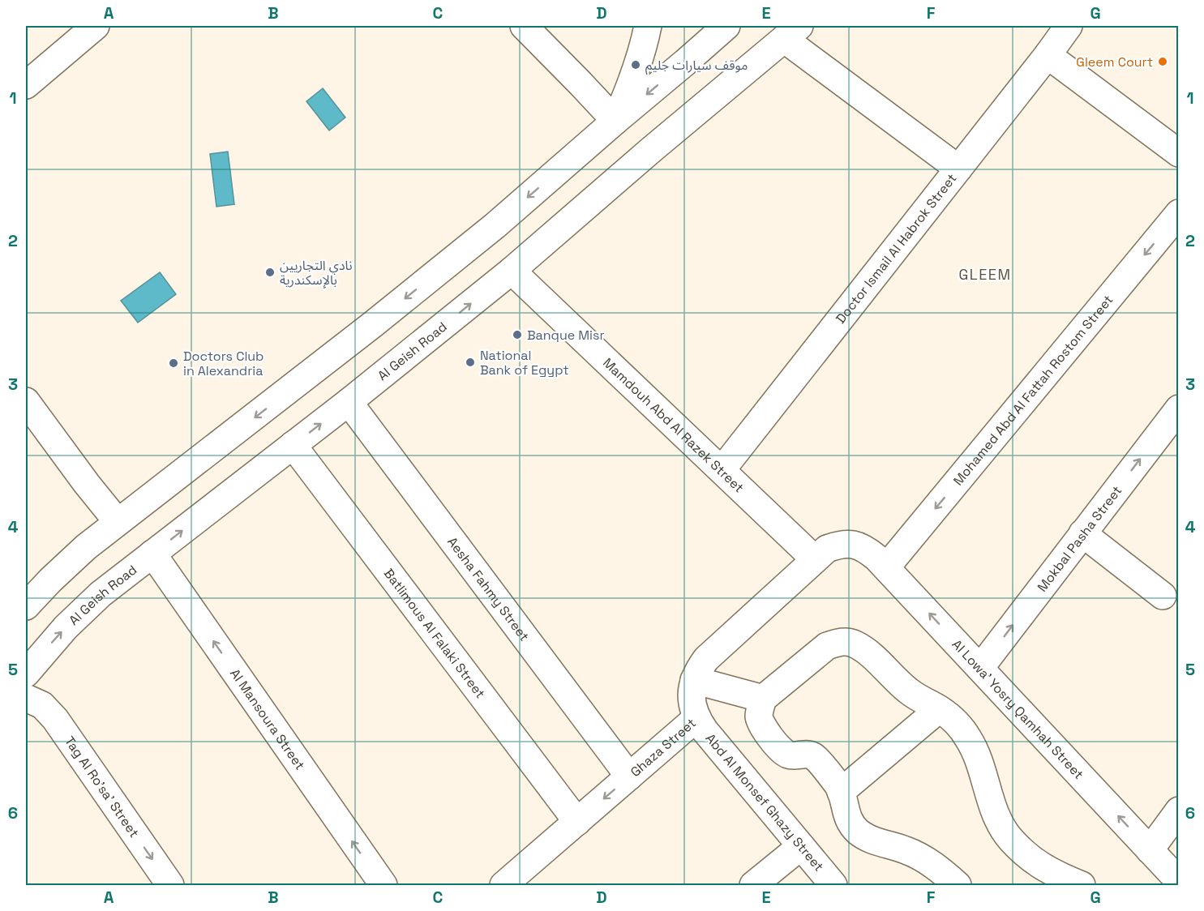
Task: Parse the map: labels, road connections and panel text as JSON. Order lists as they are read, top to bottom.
{
  "streets": {
    "main road": [
      "Doctor Ismail Al Habrok Street",
      "Al Geish Road",
      "Mohamed Abd Al Fattah Rostom Street",
      "Mamdouh Abd Al Razek Street",
      "Mokbal Pasha Street",
      "Aesha Fahmy Street",
      "Batlimous Al Falaki Street",
      "Al Lowa' Yosry Qamhah Street",
      "Al Mansoura Street",
      "Ghaza Street",
      "Tag Al Ro'sa' Street",
      "Abd Al Monsef Ghazy Street"
    ]
  },
  "crossings": [
    ["Doctor Ismail Al Habrok Street", "Mamdouh Abd Al Razek Street"],
    ["Al Geish Road", "Mamdouh Abd Al Razek Street"],
    ["Al Geish Road", "Aesha Fahmy Street"],
    ["Al Geish Road", "Batlimous Al Falaki Street"],
    ["Al Geish Road", "Al Mansoura Street"],
    ["Mohamed Abd Al Fattah Rostom Street", "Al Lowa' Yosry Qamhah Street"],
    ["Mamdouh Abd Al Razek Street", "Ghaza Street"],
    ["Mokbal Pasha Street", "Al Lowa' Yosry Qamhah Street"],
    ["Aesha Fahmy Street", "Ghaza Street"],
    ["Batlimous Al Falaki Street", "Ghaza Street"],
    ["Al Lowa' Yosry Qamhah Street", "Ghaza Street"],
    ["Ghaza Street", "Abd Al Monsef Ghazy Street"]
  ],
  "one_way": [
    "Mohamed Abd Al Fattah Rostom Street",
    "Mokbal Pasha Street",
    "Al Mansoura Street",
    "Tag Al Ro'sa' Street"
  ],
  "districts": ["GLEEM"],
  "places": [
    "Gleem Court",
    "موقف سيارات جليم",
    "نادي التجاريين بالإسكندرية",
    "Banque Misr",
    "National Bank of Egypt",
    "Doctors Club in Alexandria"
  ],
  "grid": {
    "columns": [
      "A",
      "B",
      "C",
      "D",
      "E",
      "F",
      "G"
    ],
    "rows": [
      "1",
      "2",
      "3",
      "4",
      "5",
      "6"
    ]
  }
}
